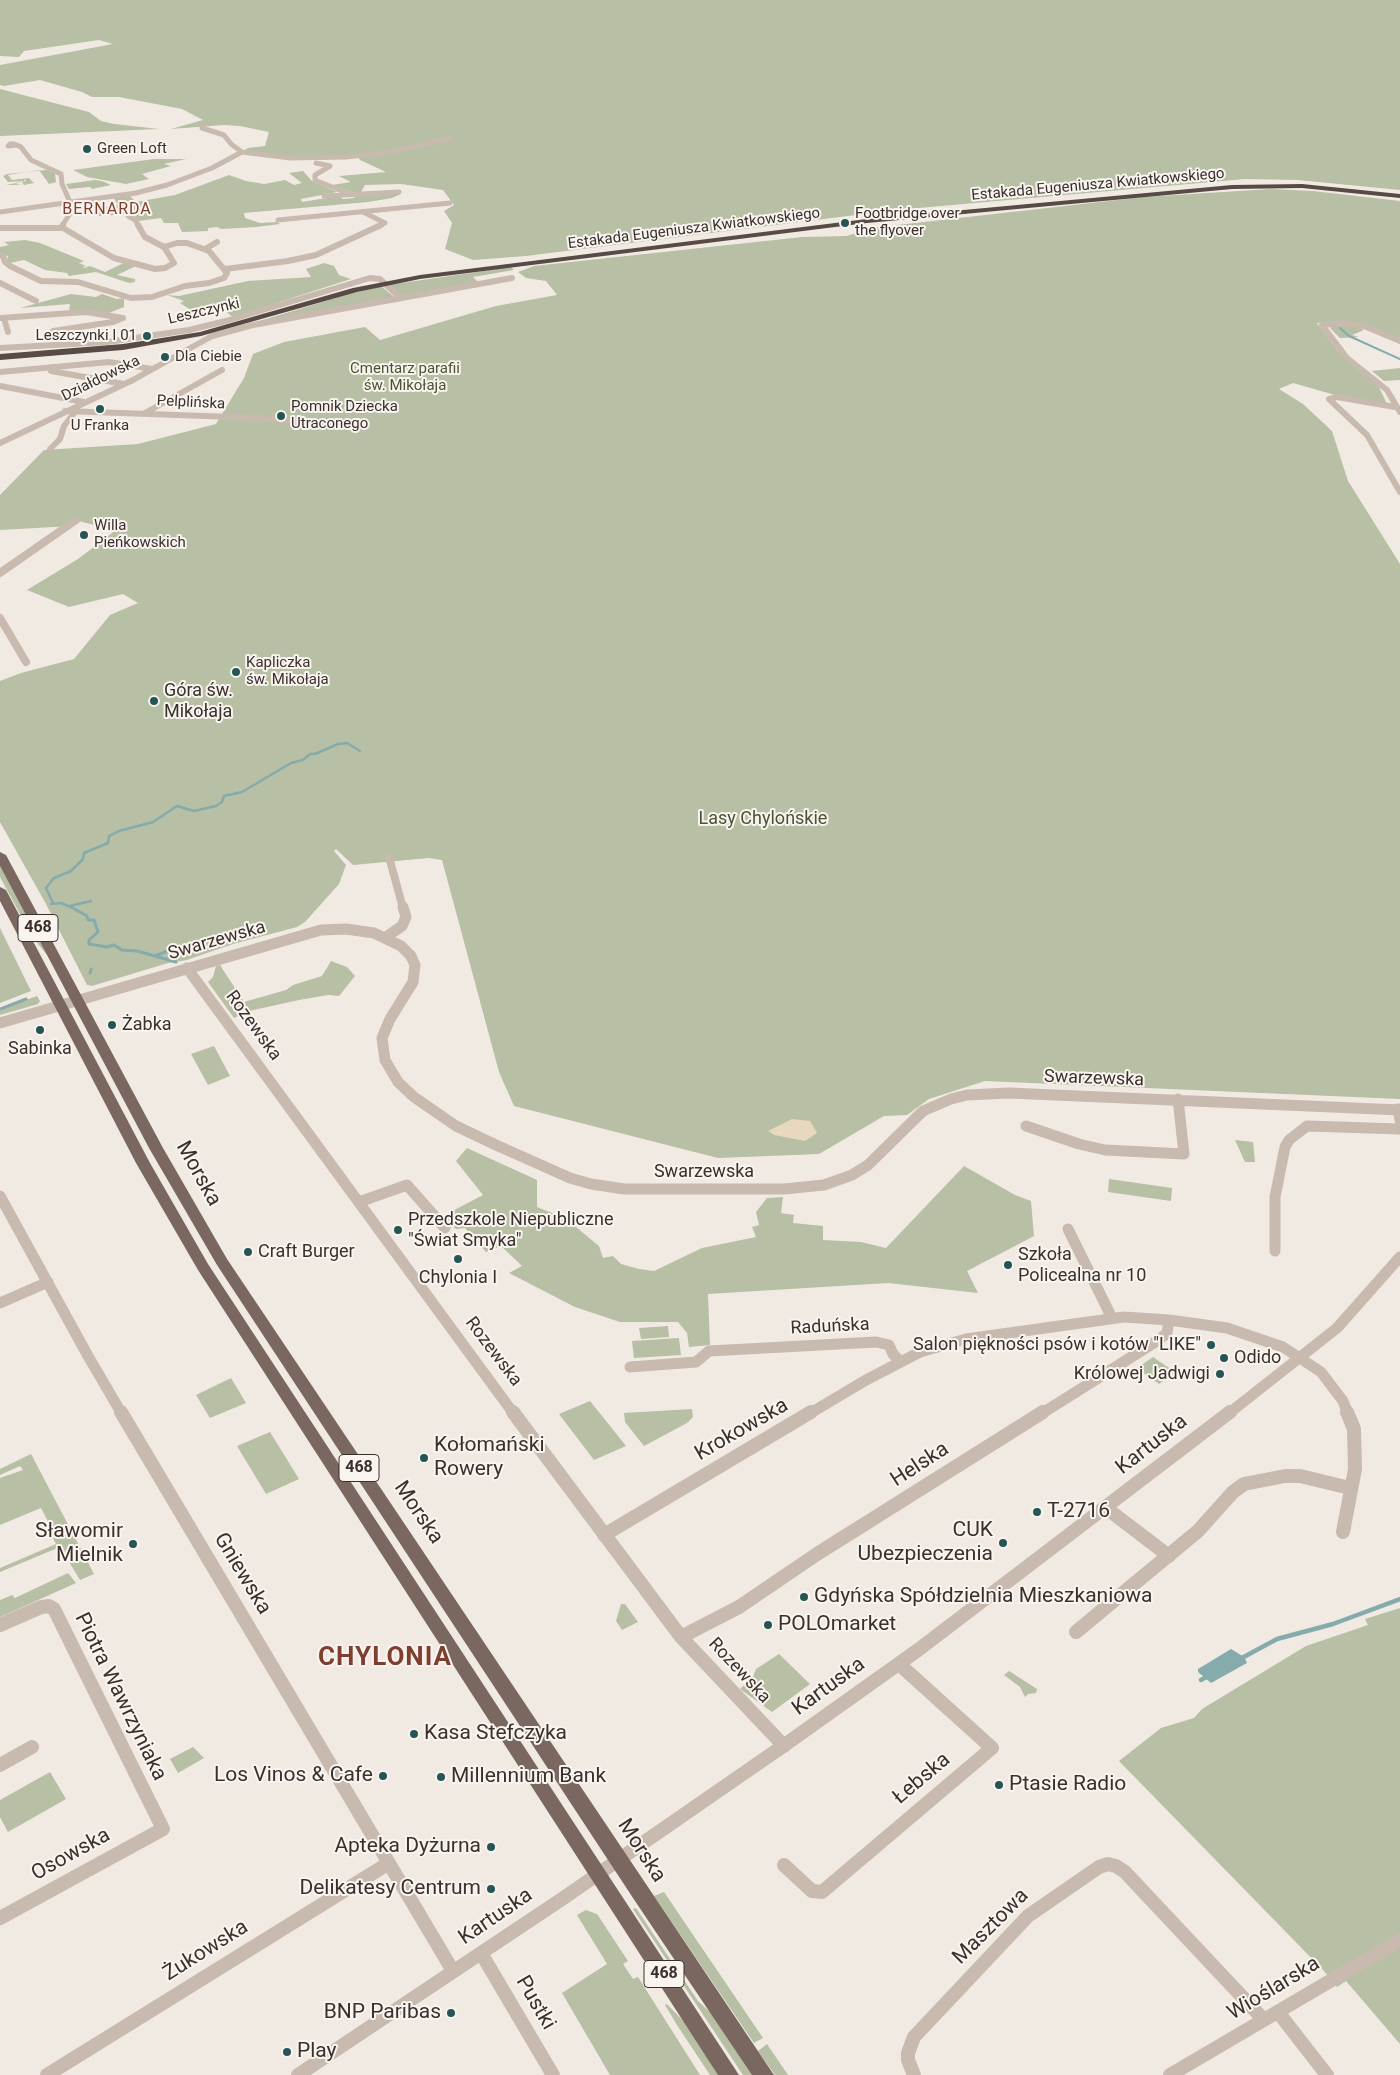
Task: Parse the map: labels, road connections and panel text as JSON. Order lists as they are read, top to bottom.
{
  "streets": {
    "highway": ["Estakada Eugeniusza Kwiatkowskiego"],
    "main road": ["468", "Morska"],
    "street": [
      "Leszczynki",
      "Działdowska",
      "Pelplińska",
      "Swarzewska",
      "Rozewska",
      "Raduńska",
      "Krokowska",
      "Kartuska",
      "Helska",
      "Gniewska",
      "Piotra Wawrzyniaka",
      "Łebska",
      "Osowska",
      "Masztowa",
      "Żukowska",
      "Wioślarska",
      "Pustki"
    ]
  },
  "crossings": [
    ["Estakada Eugeniusza Kwiatkowskiego", "Leszczynki"],
    ["Leszczynki", "Działdowska"],
    ["Działdowska", "Pelplińska"],
    ["Swarzewska", "Rozewska"],
    ["Swarzewska", "Morska"],
    ["Rozewska", "Krokowska"],
    ["Rozewska", "Kartuska"],
    ["Rozewska", "Helska"],
    ["Morska", "Kartuska"],
    ["Raduńska", "Krokowska"],
    ["Kartuska", "Gniewska"],
    ["Kartuska", "Łebska"],
    ["Kartuska", "Pustki"],
    ["Gniewska", "Żukowska"],
    ["Piotra Wawrzyniaka", "Osowska"],
    ["Masztowa", "Wioślarska"]
  ],
  "districts": ["BERNARDA", "CHYLONIA"],
  "parks": ["Cmentarz parafii św. Mikołaja", "Lasy Chylońskie"],
  "places": [
    "Green Loft",
    "Footbridge over the flyover",
    "Leszczynki I 01",
    "Dla Ciebie",
    "U Franka",
    "Pomnik Dziecka Utraconego",
    "Willa Pieńkowskich",
    "Kapliczka św. Mikołaja",
    "Góra św. Mikołaja",
    "Żabka",
    "Sabinka",
    "Przedszkole Niepubliczne \"Świat Smyka\"",
    "Craft Burger",
    "Chylonia I",
    "Szkoła Policealna nr 10",
    "Salon piękności psów i kotów \"LIKE\"",
    "Odido",
    "Królowej Jadwigi",
    "Kołomański Rowery",
    "T-2716",
    "CUK Ubezpieczenia",
    "Sławomir Mielnik",
    "Gdyńska Spółdzielnia Mieszkaniowa",
    "POLOmarket",
    "Kasa Stefczyka",
    "Los Vinos & Cafe",
    "Millennium Bank",
    "Ptasie Radio",
    "Apteka Dyżurna",
    "Delikatesy Centrum",
    "BNP Paribas",
    "Play"
  ]
}
